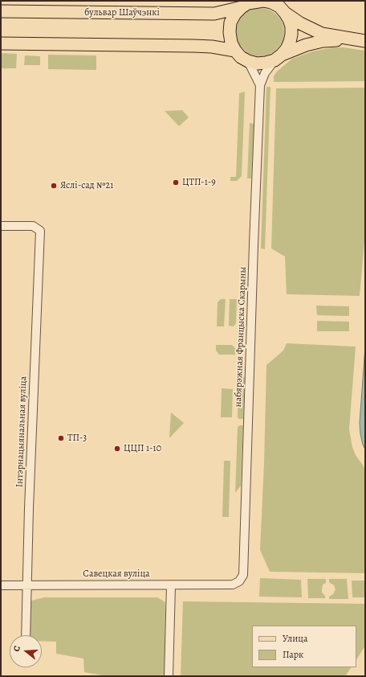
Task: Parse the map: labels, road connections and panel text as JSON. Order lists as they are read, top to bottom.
{
  "streets": {
    "main road": ["бульвар Шаўчэнкі"],
    "street": ["набярэжная Францыска Скарыны", "Інтэрнацыянальная вуліца", "Савецкая вуліца"]
  },
  "crossings": [
    ["бульвар Шаўчэнкі", "набярэжная Францыска Скарыны"],
    ["набярэжная Францыска Скарыны", "Савецкая вуліца"],
    ["Інтэрнацыянальная вуліца", "Савецкая вуліца"]
  ],
  "places": [
    "ЦТП-1-9",
    "Яслі-сад №21",
    "ТП-3",
    "ЦЦП 1-10"
  ],
  "legend": ["Улица", "Парк"],
  "north": "left"
}
